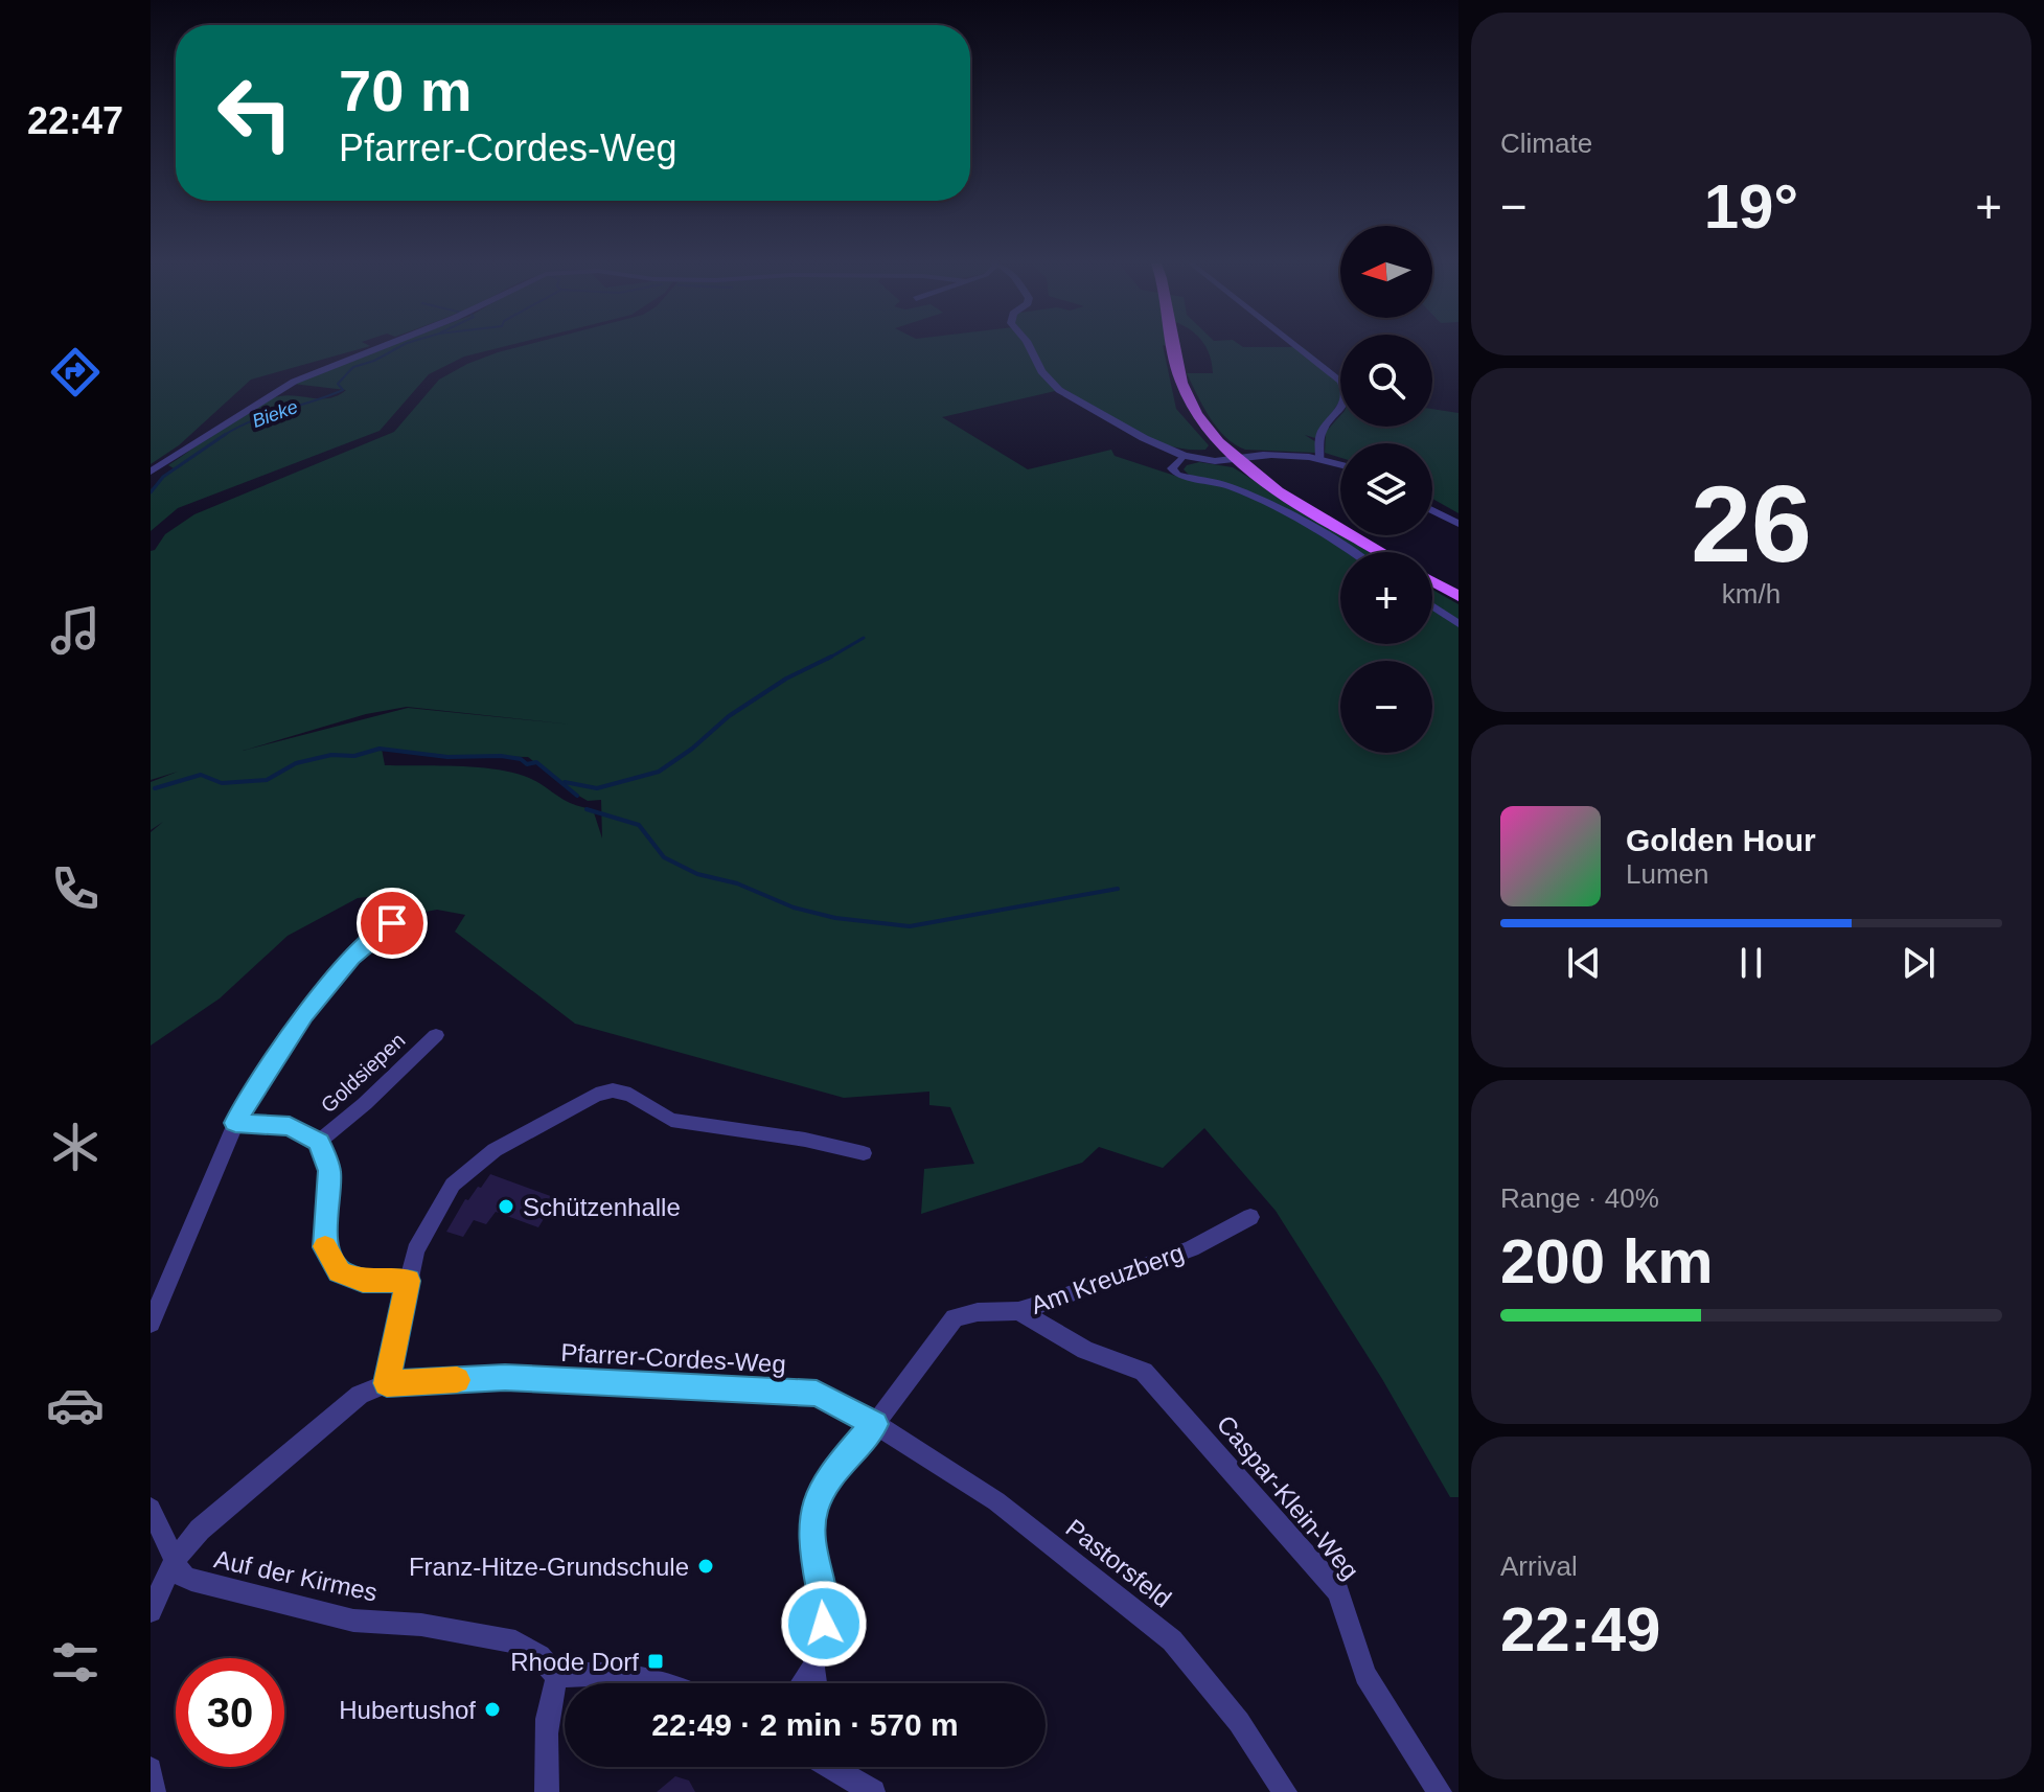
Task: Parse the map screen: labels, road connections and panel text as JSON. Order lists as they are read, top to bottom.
{
  "streets": {
    "street": [
      "Goldsiepen",
      "Am Kreuzberg",
      "Pfarrer-Cordes-Weg",
      "Caspar-Klein-Weg",
      "Pastorsfeld",
      "Auf der Kirmes"
    ]
  },
  "crossings": [
    ["Am Kreuzberg", "Pfarrer-Cordes-Weg"],
    ["Am Kreuzberg", "Caspar-Klein-Weg"],
    ["Am Kreuzberg", "Pastorsfeld"],
    ["Pfarrer-Cordes-Weg", "Pastorsfeld"],
    ["Pfarrer-Cordes-Weg", "Auf der Kirmes"]
  ],
  "water": ["Bieke"],
  "places": {
    "other": ["Schützenhalle", "Franz-Hitze-Grundschule", "Hubertushof"],
    "transit": ["Rhode Dorf"]
  },
  "north": "left",
  "page": {
    "tabs": "22:47",
    "tile": [
      "Climate",
      ["26", "km/h"],
      ["Range · 40%", "200 km"],
      ["Arrival", "22:49"]
    ],
    "turn": ["70 m", "Pfarrer-Cordes-Weg"],
    "heat": ["−", "19°", "+"],
    "map_buttons": ["+", "−"],
    "song": ["Golden Hour", "Lumen"],
    "limit": "30",
    "trip": "22:49 · 2 min · 570 m"
  }
}
